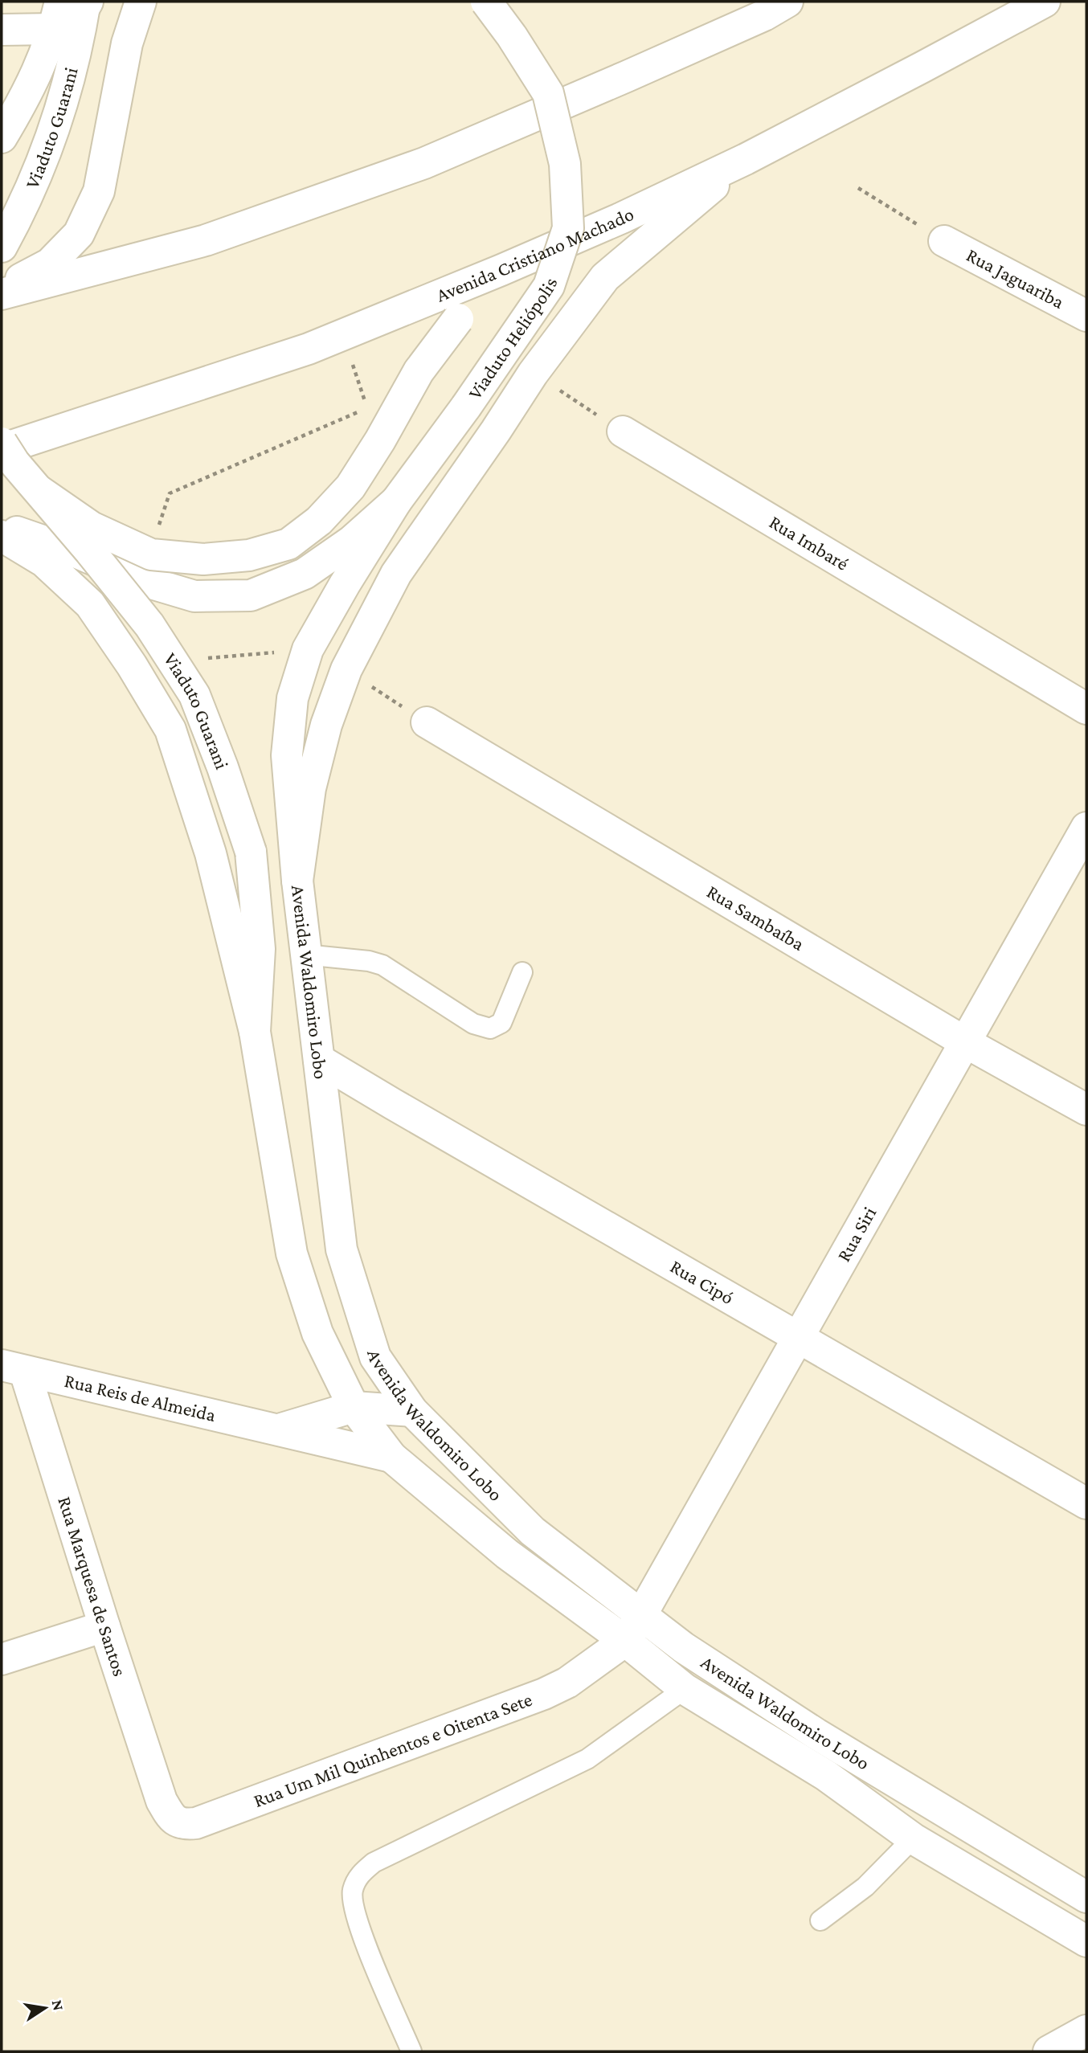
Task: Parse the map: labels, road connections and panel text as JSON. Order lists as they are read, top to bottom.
{
  "streets": {
    "main road": [
      "Viaduto Guarani",
      "Avenida Cristiano Machado",
      "Rua Jaguariba",
      "Viaduto Heliópolis",
      "Rua Imbaré",
      "Rua Sambaíba",
      "Avenida Waldomiro Lobo",
      "Rua Siri",
      "Rua Cipó",
      "Rua Reis de Almeida",
      "Rua Marquesa de Santos",
      "Rua Um Mil Quinhentos e Oitenta Sete"
    ]
  },
  "crossings": [
    ["Viaduto Guarani", "Avenida Waldomiro Lobo"],
    ["Viaduto Heliópolis", "Avenida Waldomiro Lobo"],
    ["Rua Sambaíba", "Rua Siri"],
    ["Avenida Waldomiro Lobo", "Rua Siri"],
    ["Avenida Waldomiro Lobo", "Rua Cipó"],
    ["Avenida Waldomiro Lobo", "Rua Reis de Almeida"],
    ["Avenida Waldomiro Lobo", "Rua Um Mil Quinhentos e Oitenta Sete"],
    ["Rua Siri", "Rua Cipó"],
    ["Rua Siri", "Rua Um Mil Quinhentos e Oitenta Sete"],
    ["Rua Reis de Almeida", "Rua Marquesa de Santos"],
    ["Rua Marquesa de Santos", "Rua Um Mil Quinhentos e Oitenta Sete"]
  ],
  "north": "right"
}
